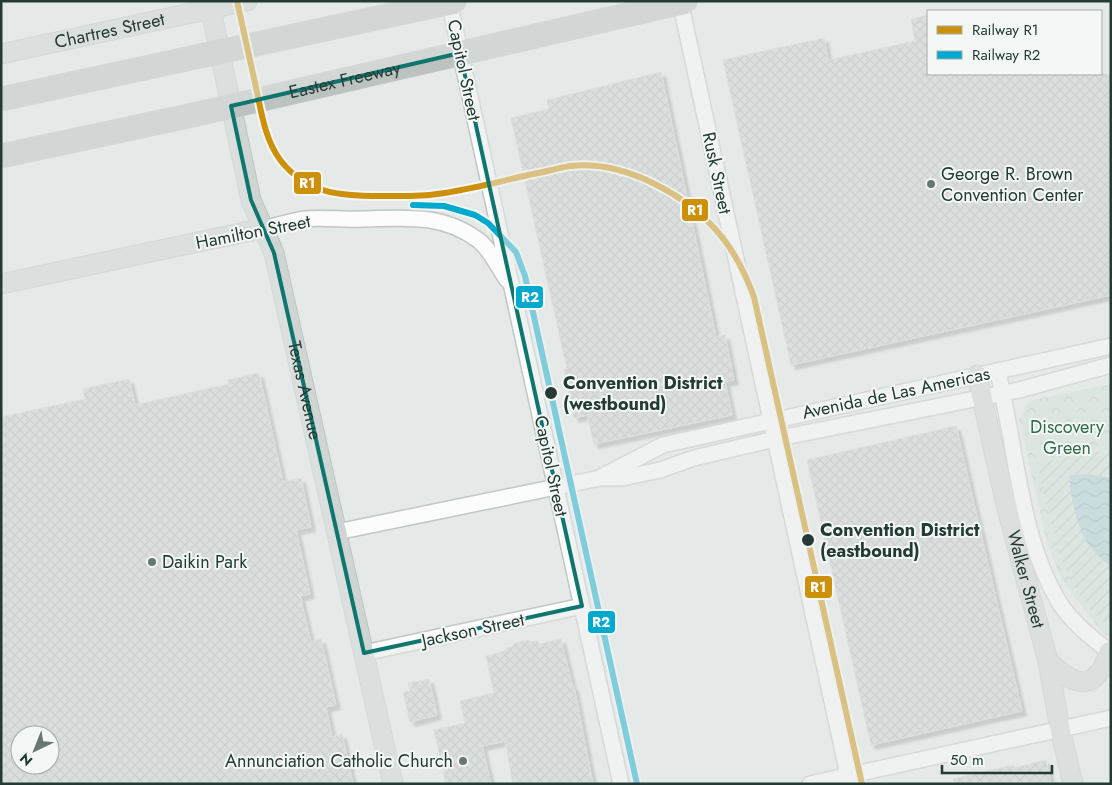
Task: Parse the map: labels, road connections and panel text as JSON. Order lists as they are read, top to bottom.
{
  "streets": {
    "highway": ["Eastex Freeway"],
    "main road": [
      "Chartres Street",
      "Hamilton Street",
      "Texas Avenue",
      "Walker Street"
    ],
    "street": [
      "Capitol Street",
      "Rusk Street",
      "Avenida de Las Americas",
      "Jackson Street"
    ]
  },
  "crossings": [
    ["Chartres Street", "Texas Avenue"],
    ["Capitol Street", "Hamilton Street"],
    ["Capitol Street", "Avenida de Las Americas"],
    ["Capitol Street", "Jackson Street"],
    ["Rusk Street", "Avenida de Las Americas"],
    ["Hamilton Street", "Texas Avenue"],
    ["Texas Avenue", "Avenida de Las Americas"],
    ["Texas Avenue", "Jackson Street"],
    ["Avenida de Las Americas", "Walker Street"]
  ],
  "parks": ["Discovery Green"],
  "places": [
    "George R. Brown Convention Center",
    "Convention District (westbound)",
    "Convention District (eastbound)",
    "Daikin Park",
    "Annunciation Catholic Church"
  ],
  "lines": ["rail line R1", "rail line R2"],
  "legend": ["Railway R1", "Railway R2"],
  "scale_bar": "50 m",
  "north": "bottom left"
}
